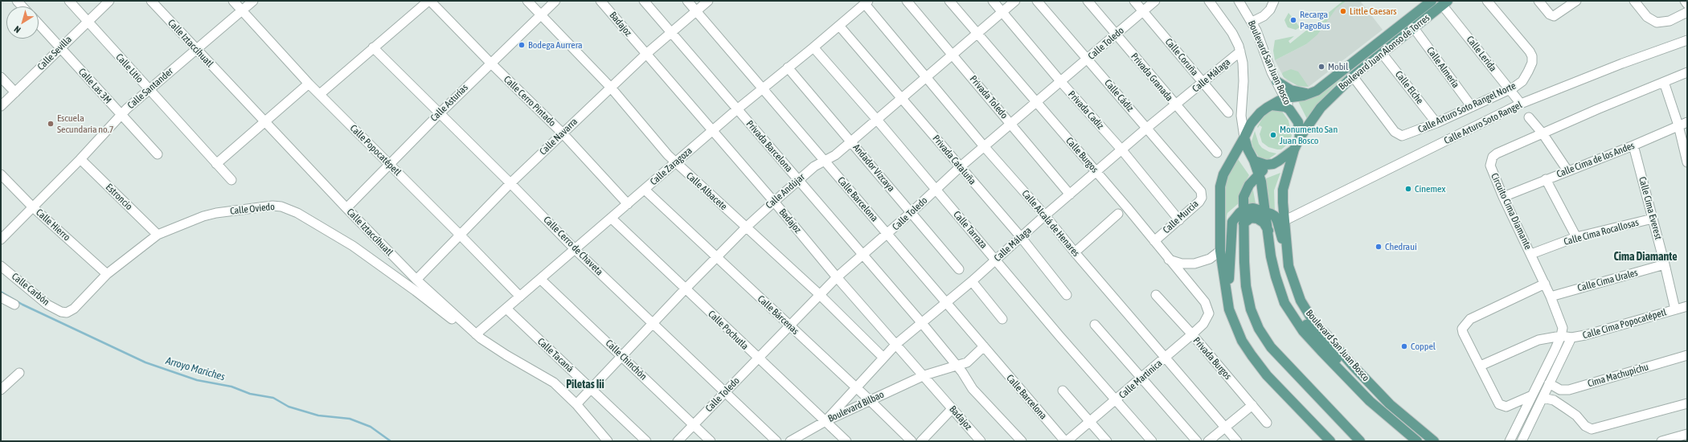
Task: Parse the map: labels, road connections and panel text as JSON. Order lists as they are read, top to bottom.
{
  "streets": {
    "main road": ["Boulevard Juan Alonso de Torres", "Boulevard San Juan Bosco"],
    "street": [
      "Badajoz",
      "Calle Iztaccíhuatl",
      "Calle Toledo",
      "Calle Sevilla",
      "Calle Lerida",
      "Calle Coruña",
      "Calle Almería",
      "Calle Litio",
      "Calle Málaga",
      "Privada Granada",
      "Calle Las 3M",
      "Calle Elche",
      "Calle Santander",
      "Calle Cádiz",
      "Privada Toledo",
      "Calle Cerro Pintado",
      "Calle Asturias",
      "Calle Arturo Soto Rangel Norte",
      "Privada Cadiz",
      "Calle Arturo Soto Rangel",
      "Calle Navarra",
      "Privada Barcelona",
      "Calle Popocatépetl",
      "Calle Burgos",
      "Privada Cataluña",
      "Calle Cima de los Andes",
      "Calle Zaragoza",
      "Andador Vizcaya",
      "Calle Albacete",
      "Calle Andújar",
      "Estroncio",
      "Calle Barcelona",
      "Calle Cima Everest",
      "Calle Oviedo",
      "Circuito Cima Diamante",
      "Calle Murcia",
      "Calle Alcalá de Henares",
      "Calle Hierro",
      "Calle Tarraza",
      "Calle Cima Rocallosas",
      "Calle Cerro de Chaveta",
      "Calle Cima Urales",
      "Calle Carbón",
      "Calle Bárcenas",
      "Calle Cima Popocatépetl",
      "Calle Pochutla",
      "Calle Tacaná",
      "Privada Burgos",
      "Calle Chinchón",
      "Cima Machupichu",
      "Calle Martinica",
      "Boulevard Bilbao"
    ]
  },
  "crossings": [
    ["Badajoz", "Calle Toledo"],
    ["Badajoz", "Calle Málaga"],
    ["Badajoz", "Calle Navarra"],
    ["Badajoz", "Calle Zaragoza"],
    ["Badajoz", "Calle Andújar"],
    ["Badajoz", "Boulevard Bilbao"],
    ["Calle Iztaccíhuatl", "Calle Santander"],
    ["Calle Iztaccíhuatl", "Calle Asturias"],
    ["Calle Iztaccíhuatl", "Calle Navarra"],
    ["Calle Iztaccíhuatl", "Calle Zaragoza"],
    ["Calle Iztaccíhuatl", "Calle Andújar"],
    ["Calle Iztaccíhuatl", "Calle Oviedo"],
    ["Calle Toledo", "Calle Coruña"],
    ["Calle Toledo", "Privada Granada"],
    ["Calle Toledo", "Calle Cádiz"],
    ["Calle Toledo", "Privada Toledo"],
    ["Calle Toledo", "Privada Cadiz"],
    ["Calle Toledo", "Privada Barcelona"],
    ["Calle Toledo", "Calle Burgos"],
    ["Calle Toledo", "Privada Cataluña"],
    ["Calle Toledo", "Andador Vizcaya"],
    ["Calle Toledo", "Calle Albacete"],
    ["Calle Toledo", "Calle Barcelona"],
    ["Calle Toledo", "Calle Alcalá de Henares"],
    ["Calle Toledo", "Calle Tarraza"],
    ["Calle Toledo", "Calle Cerro de Chaveta"],
    ["Calle Toledo", "Calle Bárcenas"],
    ["Calle Toledo", "Calle Pochutla"],
    ["Calle Toledo", "Calle Chinchón"],
    ["Boulevard Juan Alonso de Torres", "Calle Lerida"],
    ["Boulevard Juan Alonso de Torres", "Boulevard San Juan Bosco"],
    ["Boulevard Juan Alonso de Torres", "Calle Almería"],
    ["Boulevard Juan Alonso de Torres", "Calle Elche"],
    ["Boulevard Juan Alonso de Torres", "Calle Arturo Soto Rangel Norte"],
    ["Calle Sevilla", "Calle Litio"],
    ["Calle Sevilla", "Calle Las 3M"],
    ["Calle Lerida", "Calle Arturo Soto Rangel Norte"],
    ["Calle Lerida", "Calle Arturo Soto Rangel"],
    ["Calle Coruña", "Calle Málaga"],
    ["Boulevard San Juan Bosco", "Calle Arturo Soto Rangel"],
    ["Calle Almería", "Calle Arturo Soto Rangel Norte"],
    ["Calle Litio", "Calle Santander"],
    ["Calle Málaga", "Privada Granada"],
    ["Calle Málaga", "Calle Cádiz"],
    ["Calle Málaga", "Privada Toledo"],
    ["Calle Málaga", "Privada Cadiz"],
    ["Calle Málaga", "Privada Barcelona"],
    ["Calle Málaga", "Calle Burgos"],
    ["Calle Málaga", "Privada Cataluña"],
    ["Calle Málaga", "Calle Albacete"],
    ["Calle Málaga", "Calle Barcelona"],
    ["Calle Málaga", "Calle Alcalá de Henares"],
    ["Calle Málaga", "Calle Tarraza"],
    ["Calle Málaga", "Calle Bárcenas"],
    ["Calle Málaga", "Calle Pochutla"],
    ["Calle Málaga", "Boulevard Bilbao"],
    ["Calle Las 3M", "Calle Santander"],
    ["Calle Elche", "Calle Arturo Soto Rangel Norte"],
    ["Calle Santander", "Calle Popocatépetl"],
    ["Calle Santander", "Estroncio"],
    ["Calle Santander", "Calle Hierro"],
    ["Calle Cádiz", "Calle Murcia"],
    ["Privada Toledo", "Calle Andújar"],
    ["Calle Cerro Pintado", "Calle Asturias"],
    ["Calle Cerro Pintado", "Calle Navarra"],
    ["Calle Cerro Pintado", "Calle Zaragoza"],
    ["Calle Asturias", "Calle Popocatépetl"],
    ["Calle Asturias", "Calle Albacete"],
    ["Calle Asturias", "Calle Cerro de Chaveta"],
    ["Privada Cadiz", "Calle Andújar"],
    ["Privada Cadiz", "Calle Murcia"],
    ["Calle Navarra", "Privada Barcelona"],
    ["Calle Navarra", "Calle Popocatépetl"],
    ["Calle Navarra", "Calle Albacete"],
    ["Calle Navarra", "Calle Barcelona"],
    ["Calle Navarra", "Calle Cerro de Chaveta"],
    ["Privada Barcelona", "Calle Zaragoza"],
    ["Privada Barcelona", "Calle Andújar"],
    ["Privada Barcelona", "Boulevard Bilbao"],
    ["Calle Popocatépetl", "Calle Zaragoza"],
    ["Calle Burgos", "Calle Andújar"],
    ["Calle Burgos", "Calle Murcia"],
    ["Calle Burgos", "Calle Martinica"],
    ["Privada Cataluña", "Calle Zaragoza"],
    ["Privada Cataluña", "Calle Andújar"],
    ["Calle Cima de los Andes", "Calle Cima Everest"],
    ["Calle Cima de los Andes", "Circuito Cima Diamante"],
    ["Calle Zaragoza", "Andador Vizcaya"],
    ["Calle Zaragoza", "Calle Albacete"],
    ["Calle Zaragoza", "Calle Barcelona"],
    ["Calle Zaragoza", "Calle Oviedo"],
    ["Calle Zaragoza", "Calle Alcalá de Henares"],
    ["Calle Zaragoza", "Calle Tarraza"],
    ["Calle Zaragoza", "Calle Cerro de Chaveta"],
    ["Calle Zaragoza", "Calle Bárcenas"],
    ["Calle Zaragoza", "Calle Pochutla"],
    ["Calle Zaragoza", "Calle Tacaná"],
    ["Calle Zaragoza", "Calle Chinchón"],
    ["Andador Vizcaya", "Calle Andújar"],
    ["Calle Albacete", "Calle Andújar"],
    ["Calle Andújar", "Calle Barcelona"],
    ["Calle Andújar", "Calle Alcalá de Henares"],
    ["Calle Andújar", "Calle Tarraza"],
    ["Calle Andújar", "Calle Cerro de Chaveta"],
    ["Calle Andújar", "Calle Bárcenas"],
    ["Calle Andújar", "Calle Pochutla"],
    ["Calle Andújar", "Calle Tacaná"],
    ["Calle Andújar", "Calle Chinchón"],
    ["Estroncio", "Calle Oviedo"],
    ["Calle Barcelona", "Calle Martinica"],
    ["Calle Barcelona", "Boulevard Bilbao"],
    ["Calle Cima Everest", "Calle Cima Rocallosas"],
    ["Calle Cima Everest", "Calle Cima Urales"],
    ["Calle Cima Everest", "Calle Cima Popocatépetl"],
    ["Calle Oviedo", "Calle Hierro"],
    ["Calle Oviedo", "Calle Carbón"],
    ["Circuito Cima Diamante", "Calle Cima Rocallosas"],
    ["Circuito Cima Diamante", "Calle Cima Urales"],
    ["Circuito Cima Diamante", "Calle Cima Popocatépetl"],
    ["Calle Alcalá de Henares", "Calle Martinica"],
    ["Calle Tarraza", "Calle Martinica"],
    ["Calle Bárcenas", "Boulevard Bilbao"],
    ["Calle Pochutla", "Boulevard Bilbao"],
    ["Privada Burgos", "Calle Martinica"]
  ],
  "districts": ["Cima Diamante", "Piletas Iii"],
  "water": ["Arroyo Mariches"],
  "places": [
    "Little Caesars",
    "Recarga PagoBus",
    "Bodega Aurrera",
    "Mobil",
    "Escuela Secundaria no.7",
    "Monumento San Juan Bosco",
    "Cinemex",
    "Chedraui",
    "Coppel"
  ],
  "north": "bottom left"
}
